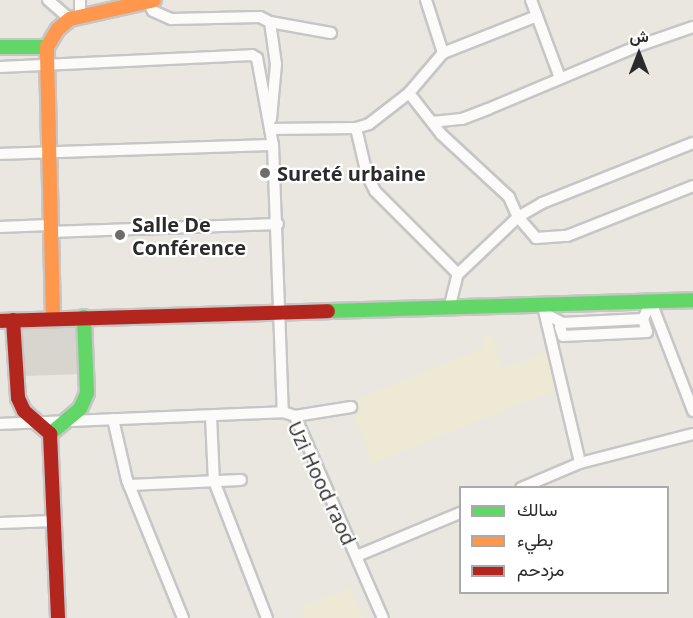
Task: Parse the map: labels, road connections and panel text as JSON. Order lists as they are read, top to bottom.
{
  "streets": {
    "street": ["Uzi Hood raod"]
  },
  "places": ["Sureté urbaine", "Salle De Conférence"],
  "legend": ["سالك", "بطيء", "مزدحم"],
  "north": "top"
}
